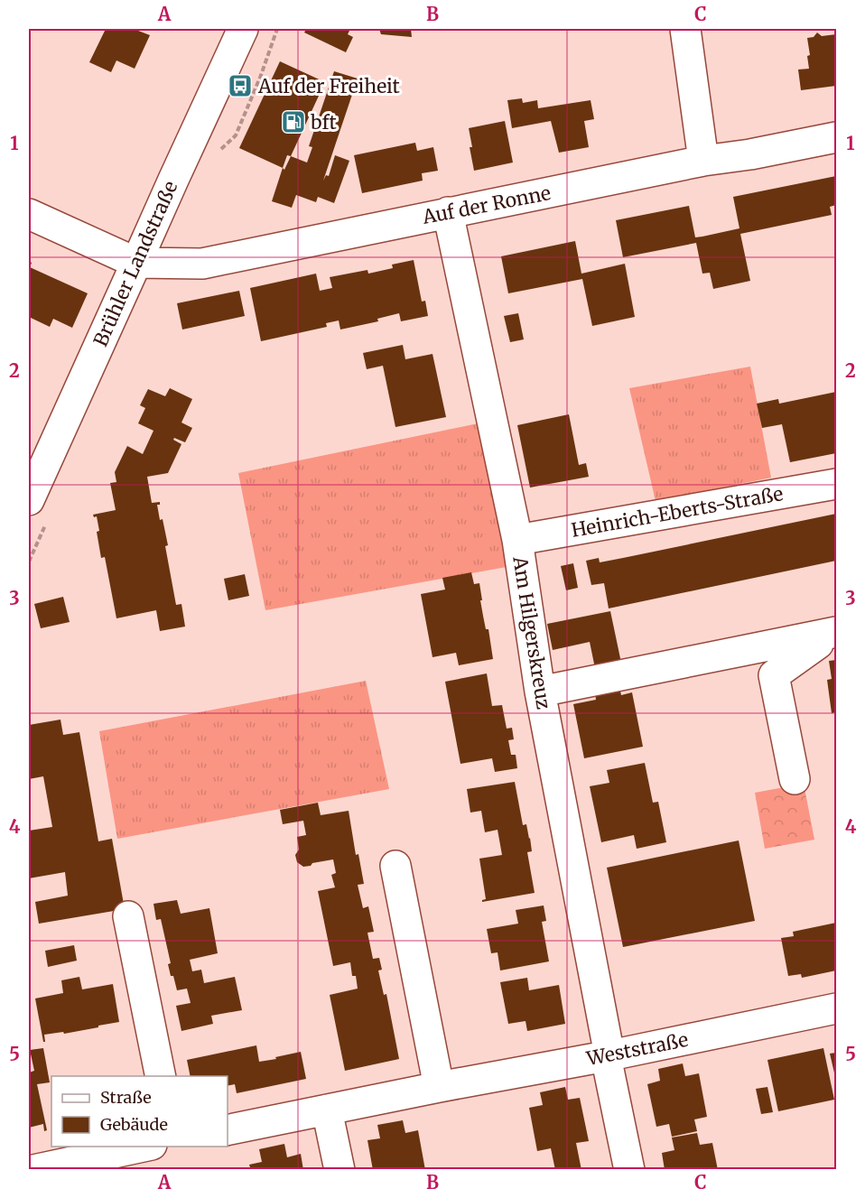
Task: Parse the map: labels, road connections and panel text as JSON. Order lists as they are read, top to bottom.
{
  "streets": {
    "street": [
      "Auf der Ronne",
      "Brühler Landstraße",
      "Heinrich-Eberts-Straße",
      "Am Hilgerskreuz",
      "Weststraße"
    ]
  },
  "crossings": [
    ["Auf der Ronne", "Brühler Landstraße"],
    ["Auf der Ronne", "Am Hilgerskreuz"],
    ["Heinrich-Eberts-Straße", "Am Hilgerskreuz"],
    ["Am Hilgerskreuz", "Weststraße"]
  ],
  "places": {
    "bus stop": ["Auf der Freiheit"],
    "fuel station": ["bft"]
  },
  "legend": ["Straße", "Gebäude"],
  "grid": {
    "columns": ["A", "B", "C"],
    "rows": [
      "1",
      "2",
      "3",
      "4",
      "5"
    ]
  }
}
